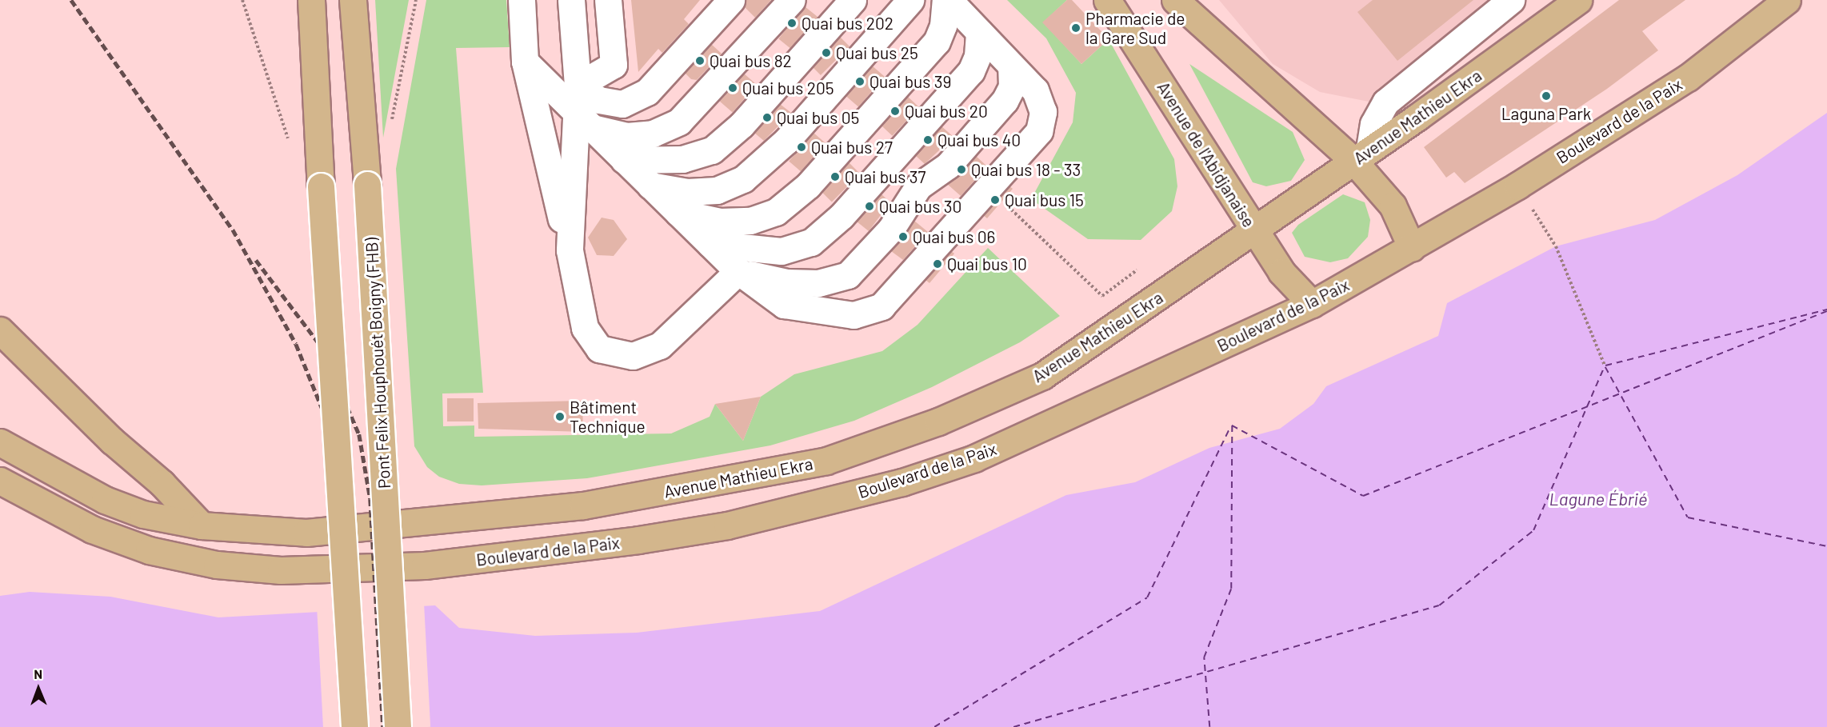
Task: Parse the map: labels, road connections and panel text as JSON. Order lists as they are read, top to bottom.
{
  "streets": {
    "main road": [
      "Avenue Mathieu Ekra",
      "Boulevard de la Paix",
      "Avenue de l'Abidjanaise",
      "Pont Felix Houphouét Boigny (FHB)"
    ]
  },
  "crossings": [
    ["Avenue Mathieu Ekra", "Avenue de l'Abidjanaise"],
    ["Boulevard de la Paix", "Avenue de l'Abidjanaise"]
  ],
  "water": ["Lagune Ébrié"],
  "places": [
    "Quai bus 202",
    "Pharmacie de la Gare Sud",
    "Quai bus 25",
    "Quai bus 82",
    "Quai bus 39",
    "Quai bus 205",
    "Laguna Park",
    "Quai bus 20",
    "Quai bus 05",
    "Quai bus 40",
    "Quai bus 27",
    "Quai bus 18 - 33",
    "Quai bus 37",
    "Quai bus 15",
    "Quai bus 30",
    "Quai bus 06",
    "Quai bus 10",
    "Bâtiment Technique"
  ],
  "north": "top"
}
